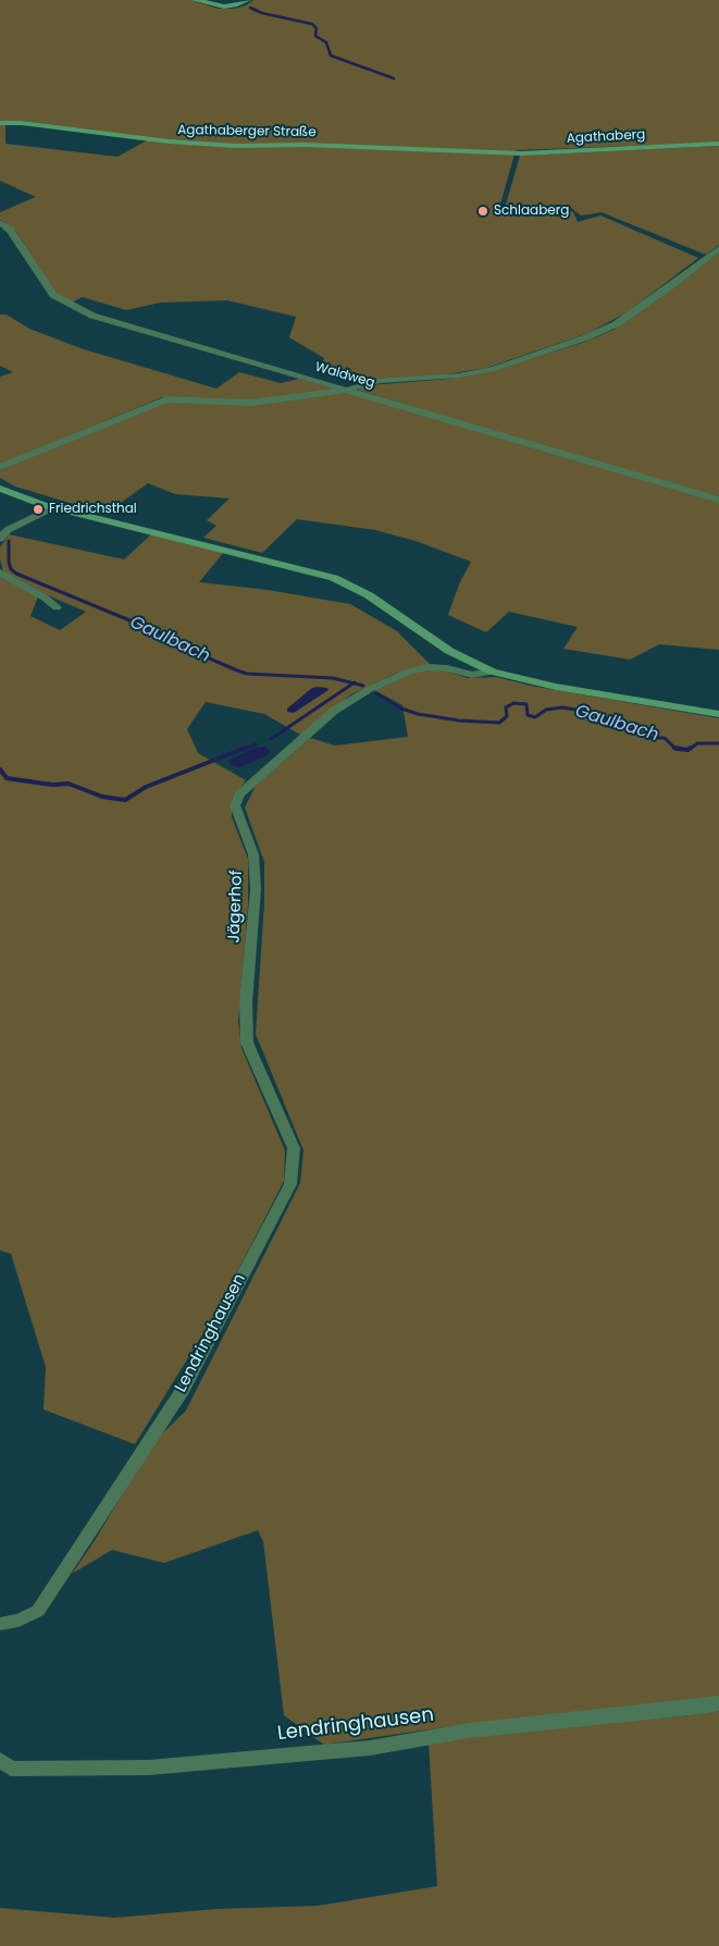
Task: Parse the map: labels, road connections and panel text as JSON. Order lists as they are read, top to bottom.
{
  "streets": {
    "street": [
      "Agathaberger Straße",
      "Agathaberg",
      "Waldweg",
      "Jägerhof",
      "Lendringhausen"
    ]
  },
  "crossings": [
    ["Agathaberger Straße", "Agathaberg"],
    ["Jägerhof", "Lendringhausen"]
  ],
  "water": ["Gaulbach"],
  "places": ["Schlaaberg", "Friedrichsthal"]
}
